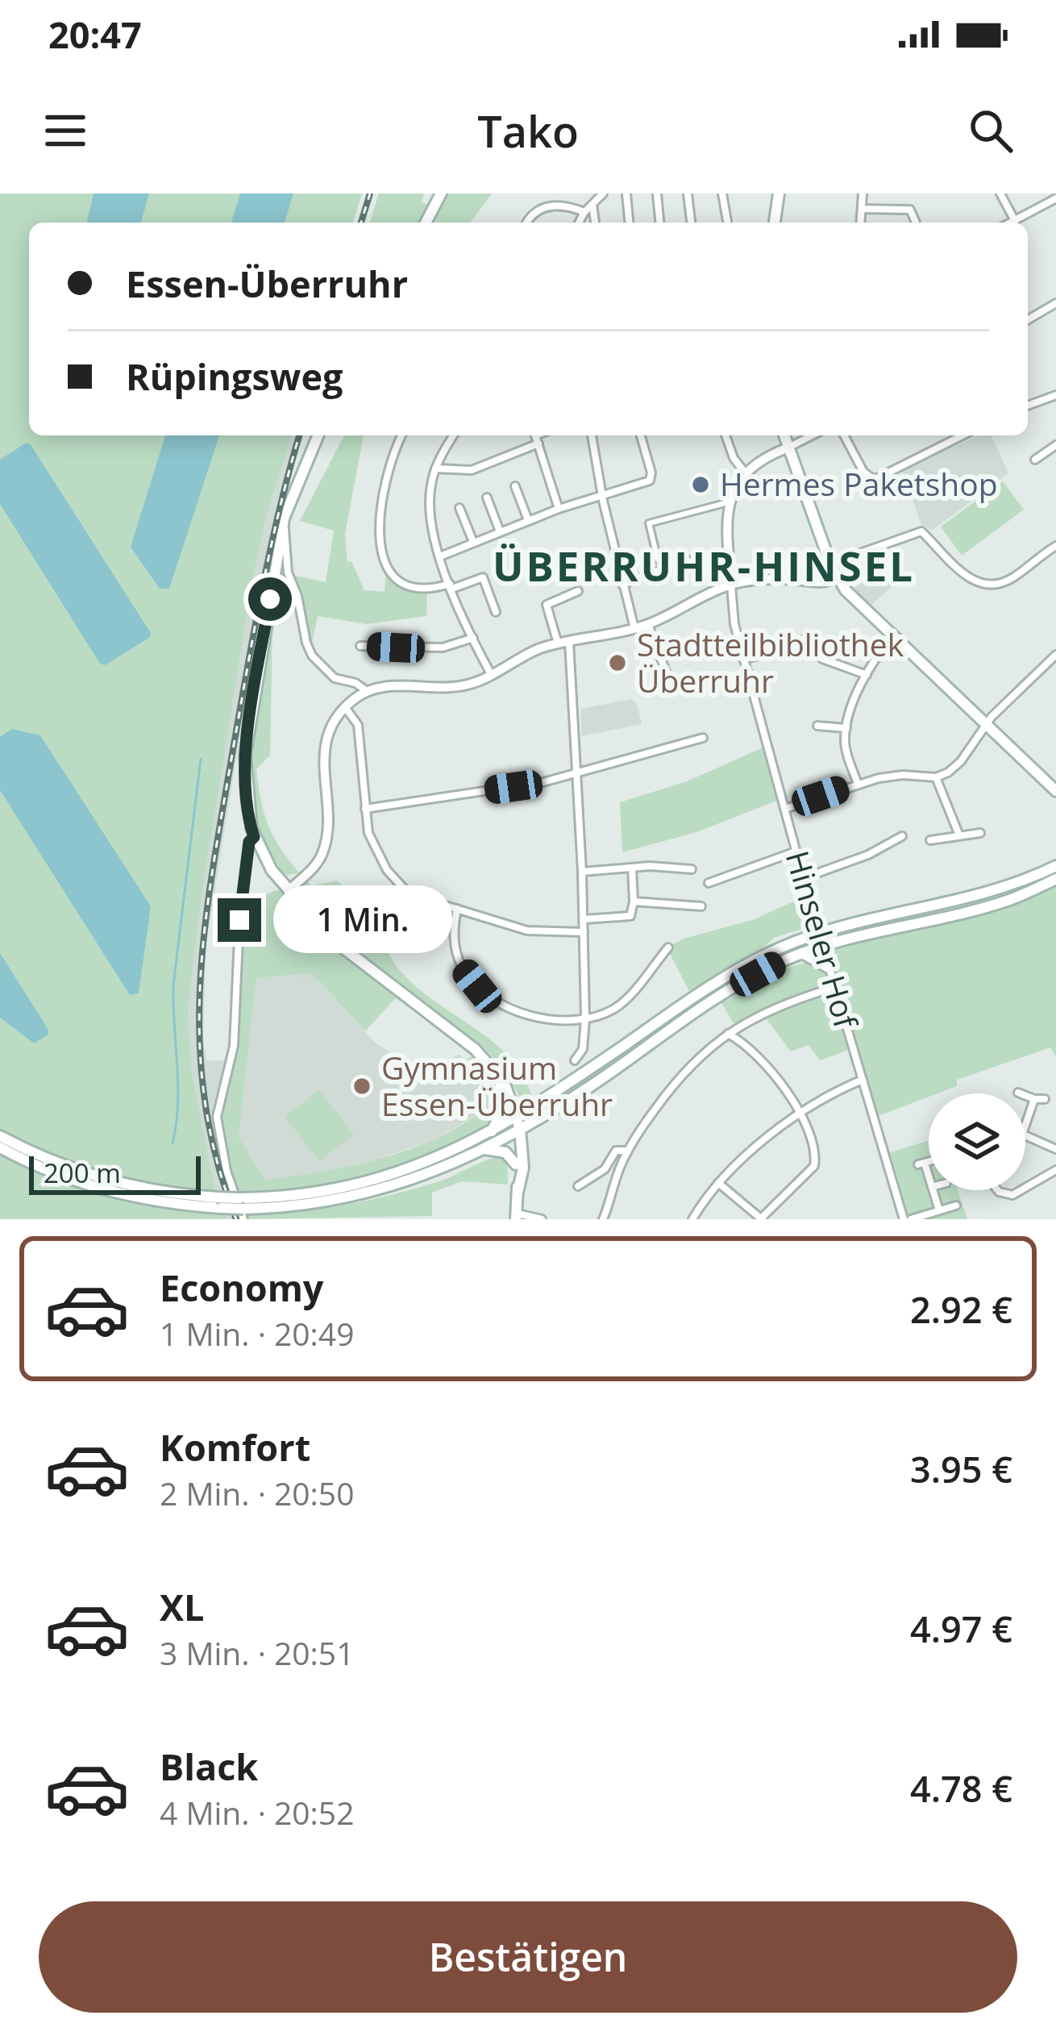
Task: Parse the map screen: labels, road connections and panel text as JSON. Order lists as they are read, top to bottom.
{
  "streets": {
    "street": ["Hinseler Hof"]
  },
  "districts": ["ÜBERRUHR-HINSEL"],
  "places": ["Hermes Paketshop", "Stadtteilbibliothek Überruhr", "Gymnasium Essen-Überruhr"],
  "scale_bar": "200 m",
  "page": {
    "status": "20:47",
    "header": "Tako",
    "banner": ["Essen-Überruhr", "Rüpingsweg"],
    "bubble": "1 Min.",
    "scale": "200 m",
    "list": [
      {
        "name": "Economy",
        "note": "1 Min. · 20:49",
        "value": "2.92 €"
      },
      {
        "name": "Komfort",
        "note": "2 Min. · 20:50",
        "value": "3.95 €"
      },
      {
        "name": "XL",
        "note": "3 Min. · 20:51",
        "value": "4.97 €"
      },
      {
        "name": "Black",
        "note": "4 Min. · 20:52",
        "value": "4.78 €"
      }
    ],
    "buttons": "Bestätigen"
  }
}
